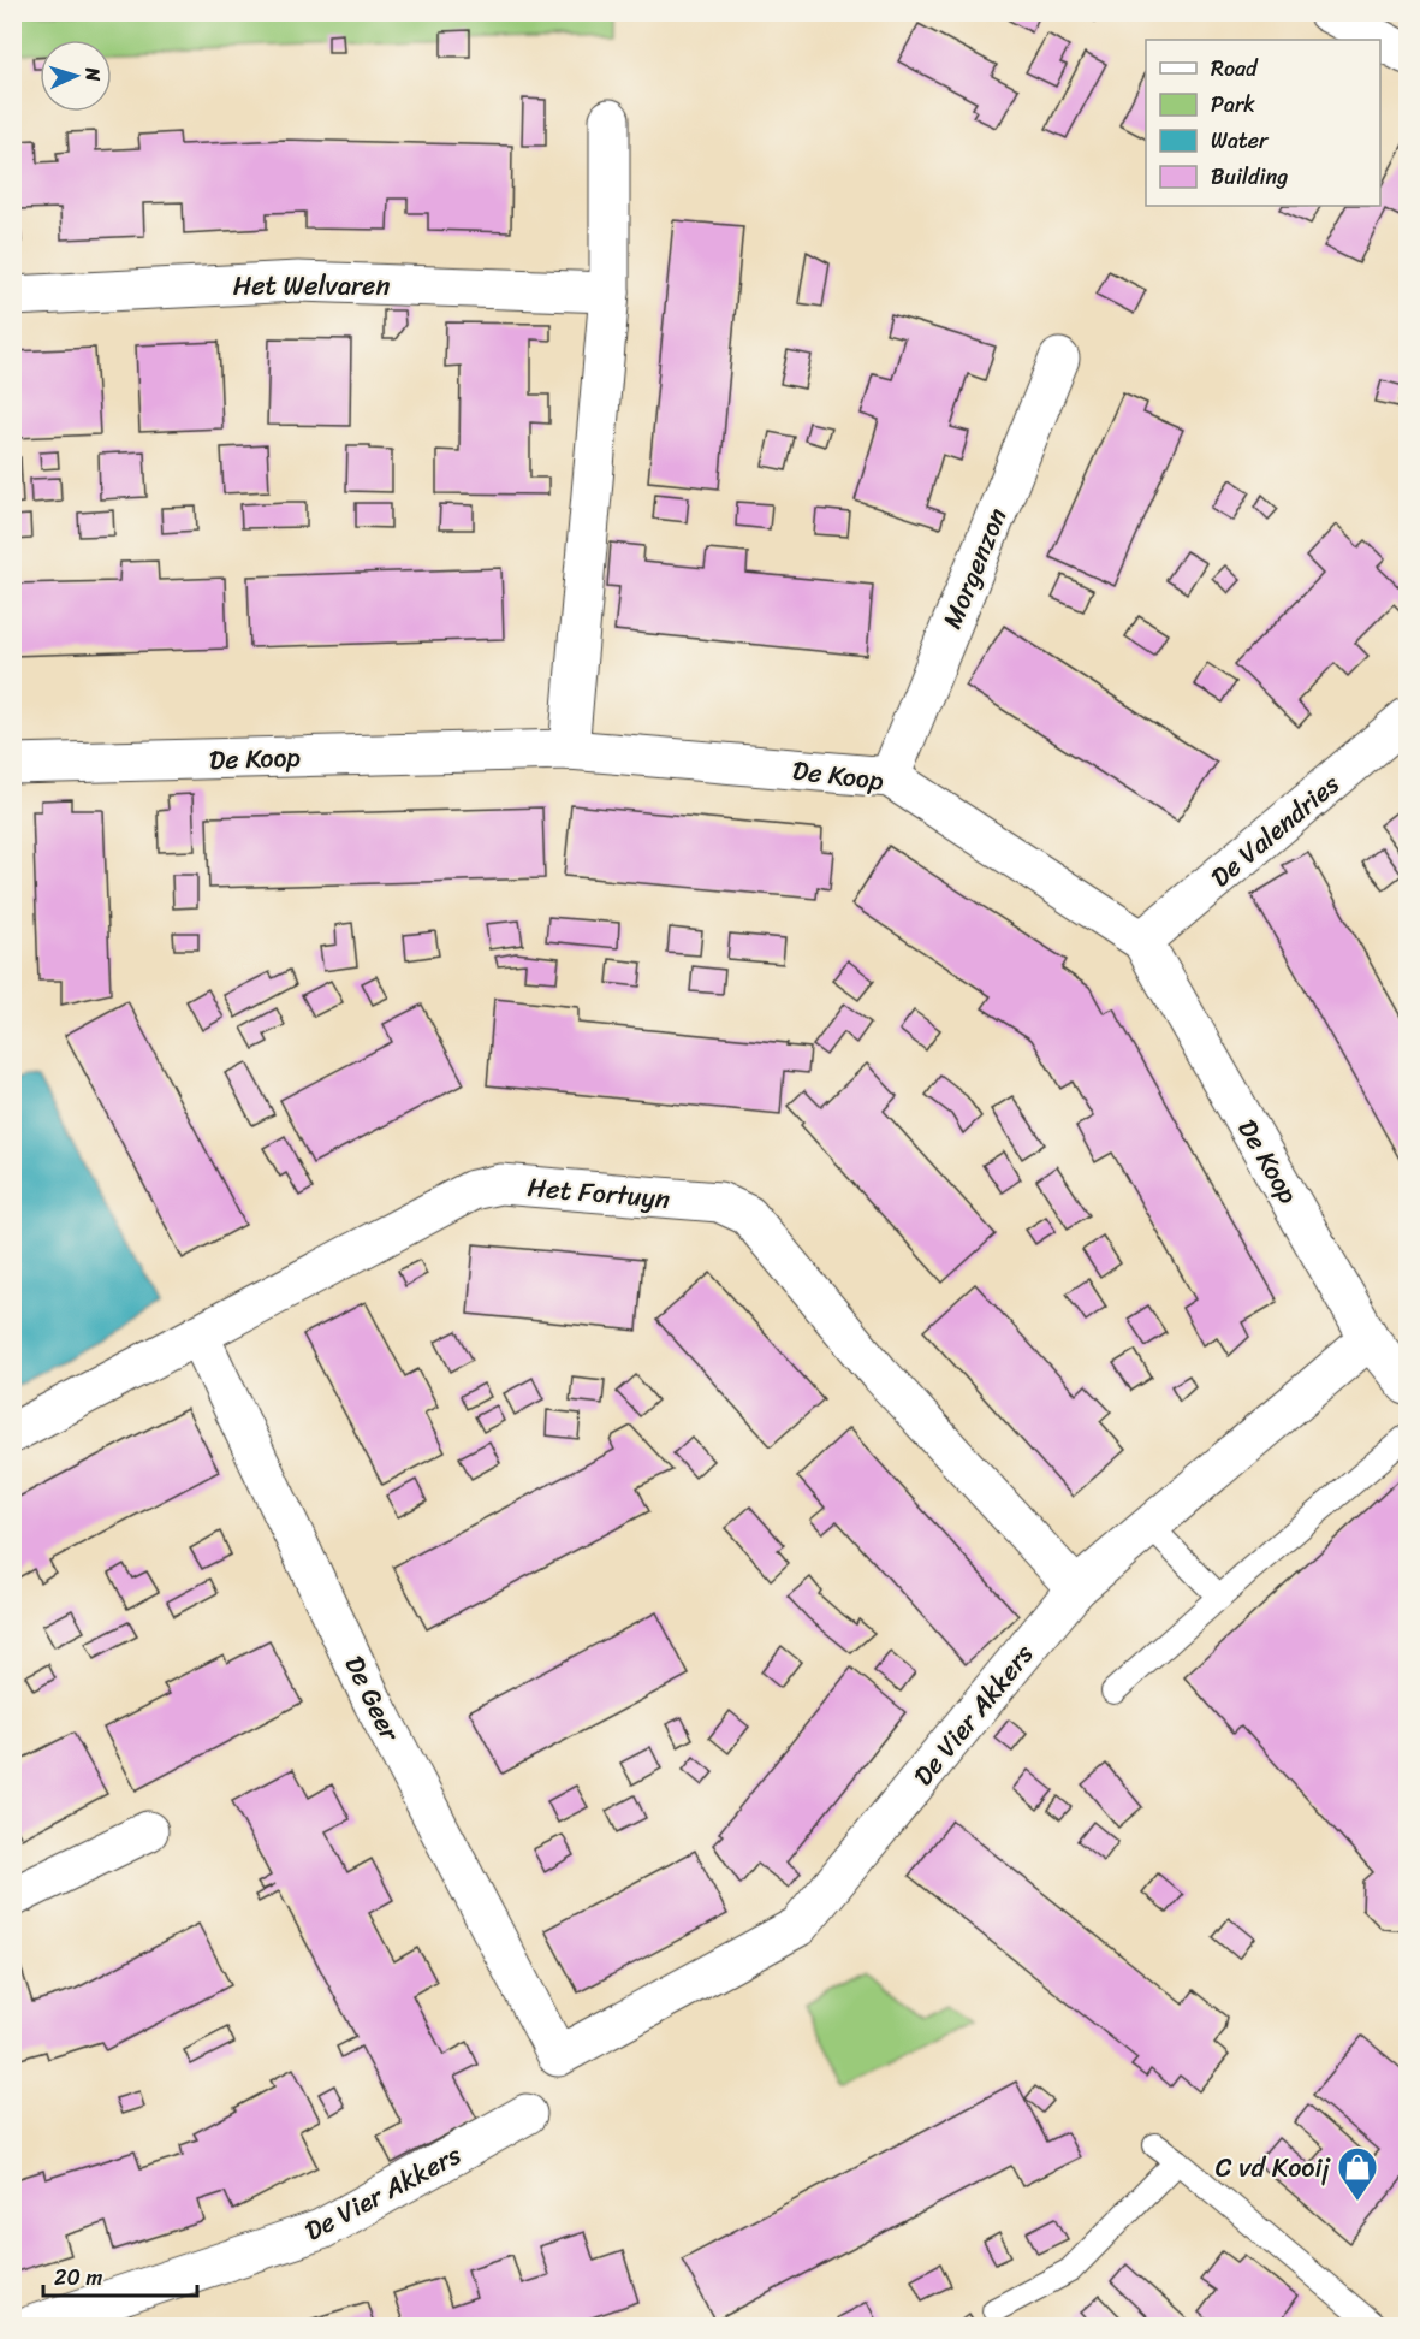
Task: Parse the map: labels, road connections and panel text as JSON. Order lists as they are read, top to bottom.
{
  "streets": {
    "street": [
      "Het Welvaren",
      "Morgenzon",
      "De Koop",
      "De Valendries",
      "Het Fortuyn",
      "De Geer",
      "De Vier Akkers"
    ]
  },
  "crossings": [
    ["Morgenzon", "De Koop"],
    ["De Koop", "De Valendries"],
    ["De Koop", "De Vier Akkers"],
    ["Het Fortuyn", "De Geer"],
    ["Het Fortuyn", "De Vier Akkers"],
    ["De Geer", "De Vier Akkers"]
  ],
  "places": {
    "shop": ["C vd Kooij"]
  },
  "legend": [
    "Road",
    "Park",
    "Water",
    "Building"
  ],
  "scale_bar": "20 m",
  "north": "right"
}
